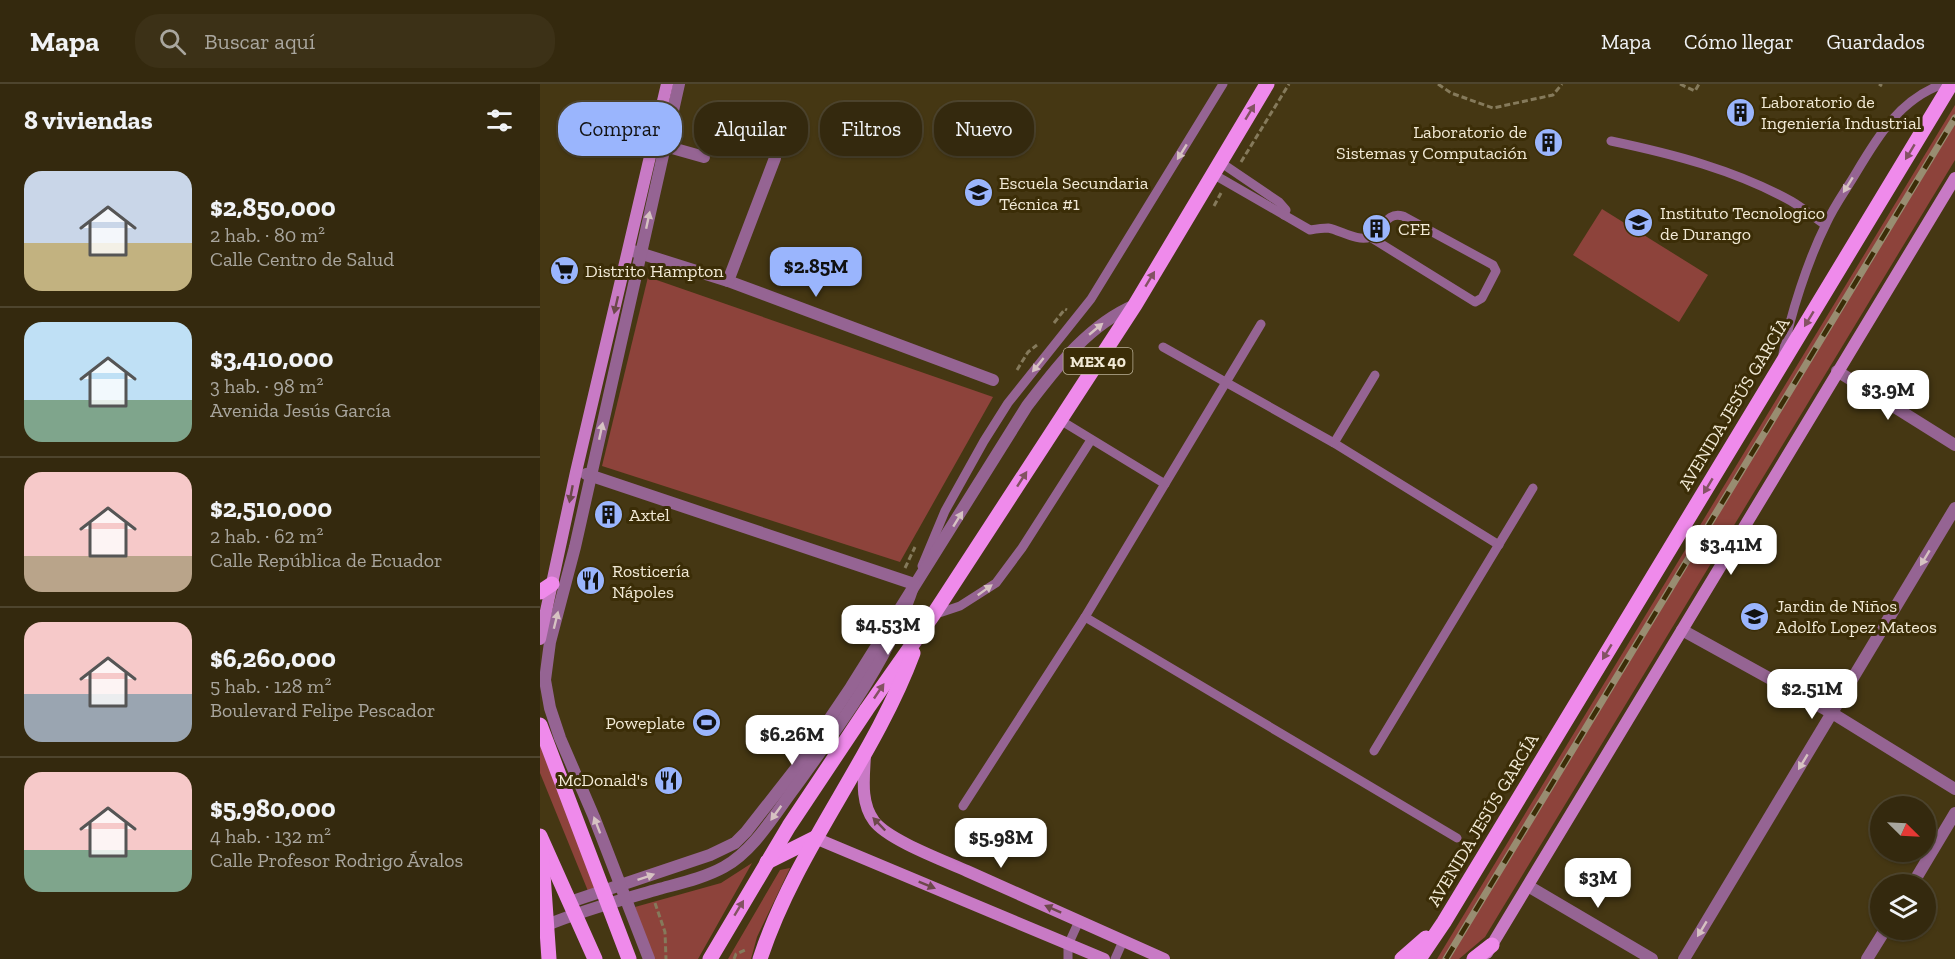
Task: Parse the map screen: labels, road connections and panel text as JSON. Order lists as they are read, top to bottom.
{
  "streets": {
    "main road": ["MEX 40", "AVENIDA JESÚS GARCÍA"]
  },
  "one_way": ["AVENIDA JESÚS GARCÍA"],
  "places": {
    "building": [
      "Laboratorio de Ingeniería Industrial",
      "Laboratorio de Sistemas y Computación",
      "CFE",
      "Axtel"
    ],
    "school or university": ["Escuela Secundaria Técnica #1", "Instituto Tecnologico de Durango", "Jardin de Niños Adolfo Lopez Mateos"],
    "supermarket": ["Distrito Hampton"],
    "restaurant": ["Rosticería Nápoles", "McDonald's"],
    "sports": ["Poweplate"]
  },
  "north": "bottom right",
  "page": {
    "header": "Mapa",
    "search": "Buscar aquí",
    "nav": ["Mapa", "Cómo llegar", "Guardados"],
    "heading": "8 viviendas",
    "chip": [
      "Comprar",
      "Alquilar",
      "Filtros",
      "Nuevo"
    ],
    "list": [
      {
        "name": "$2,850,000",
        "note": "2 hab. · 80 m² · Calle Centro de Salud"
      },
      {
        "name": "$3,410,000",
        "note": "3 hab. · 98 m² · Avenida Jesús García"
      },
      {
        "name": "$2,510,000",
        "note": "2 hab. · 62 m² · Calle República de Ecuador"
      },
      {
        "name": "$6,260,000",
        "note": "5 hab. · 128 m² · Boulevard Felipe Pescador"
      },
      {
        "name": "$5,980,000",
        "note": "4 hab. · 132 m² · Calle Profesor Rodrigo Ávalos"
      }
    ],
    "price": [
      "$2.85M",
      "$3.9M",
      "$3.41M",
      "$4.53M",
      "$2.51M",
      "$6.26M",
      "$5.98M",
      "$3M"
    ]
  }
}
